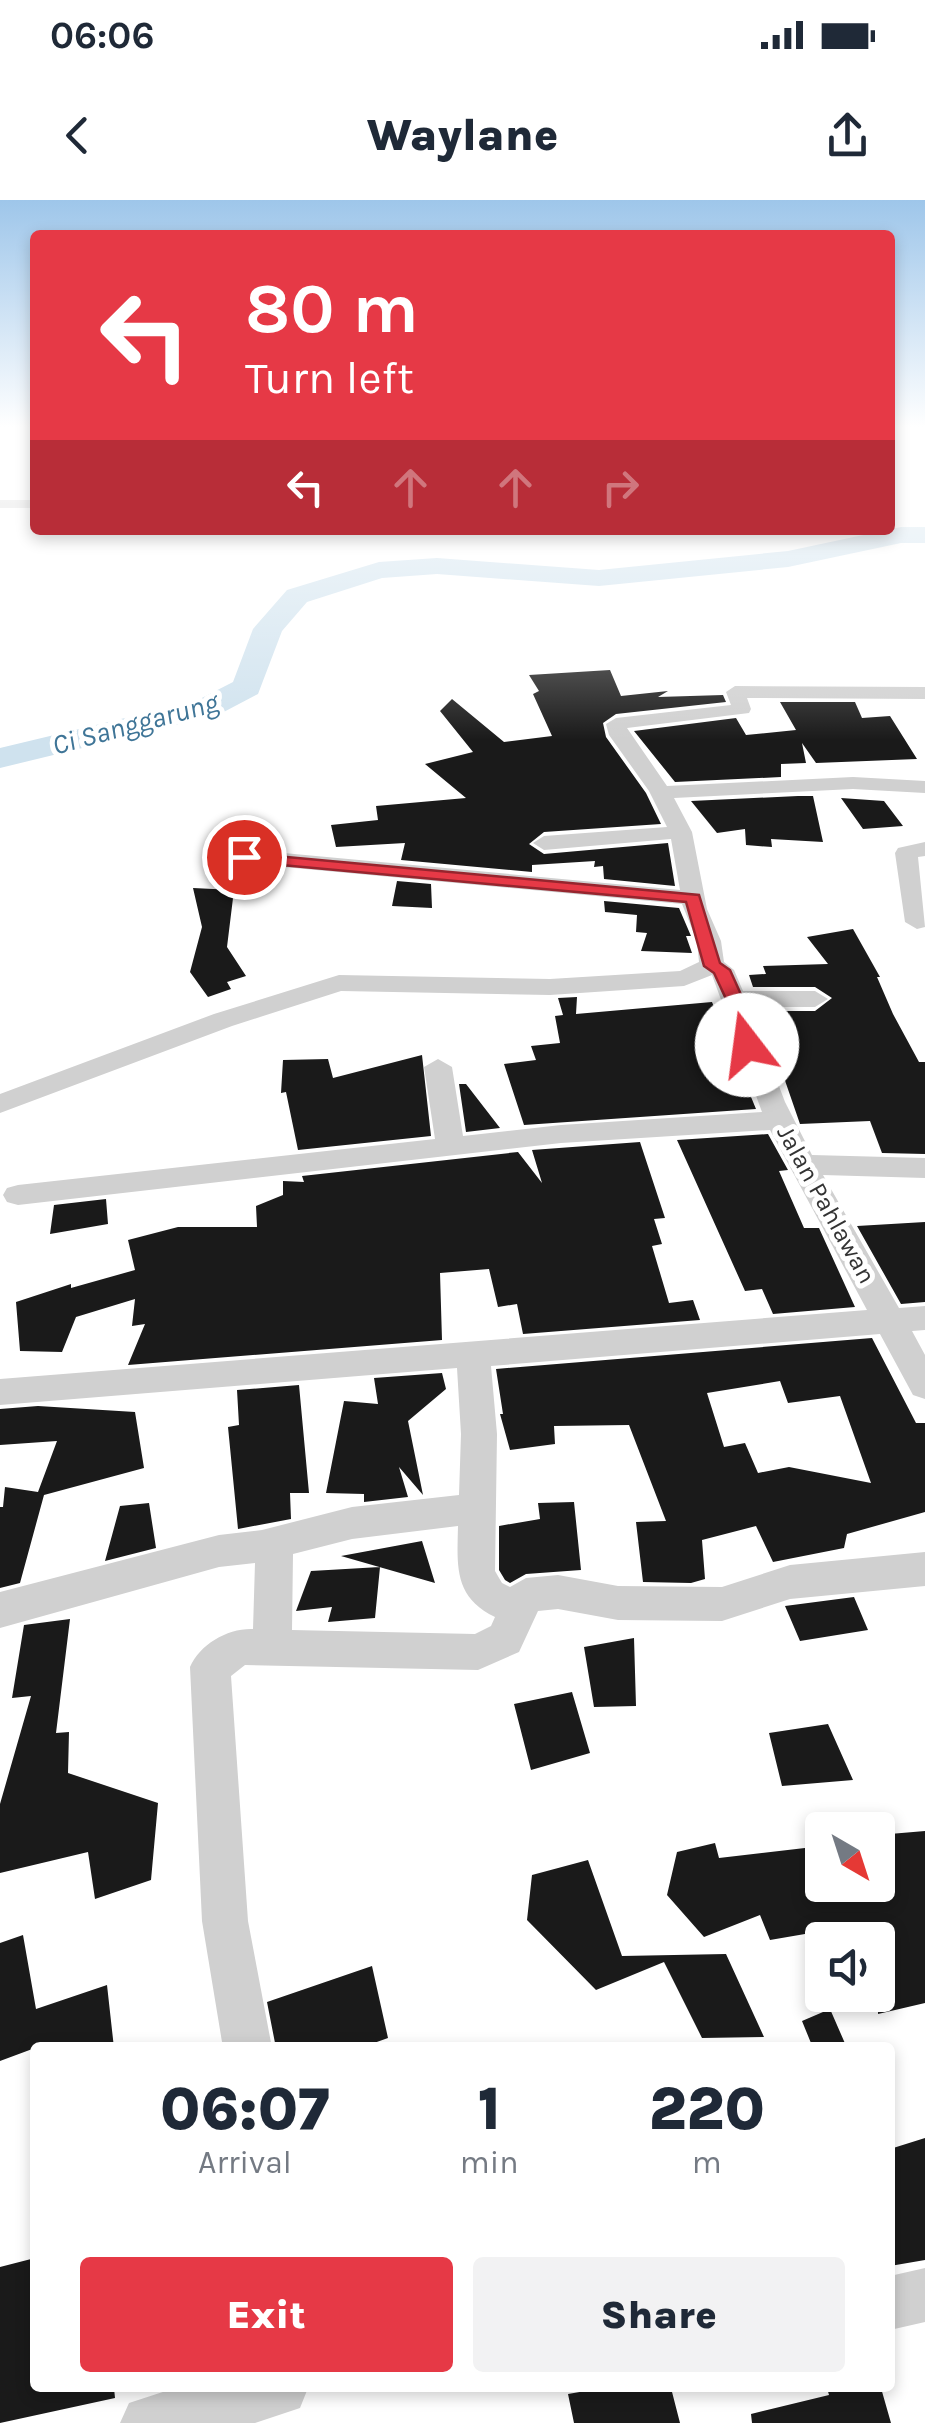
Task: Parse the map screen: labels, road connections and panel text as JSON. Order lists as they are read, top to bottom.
{
  "streets": {
    "street": ["Jalan Pahlawan"]
  },
  "water": ["Ci Sanggarung"],
  "north": "bottom right",
  "page": {
    "status": "06:06",
    "header": "Waylane",
    "turn": ["80 m", "Turn left"],
    "eta": [
      "06:07",
      "Arrival",
      "1",
      "min",
      "220",
      "m"
    ],
    "buttons": ["Exit", "Share"]
  }
}
